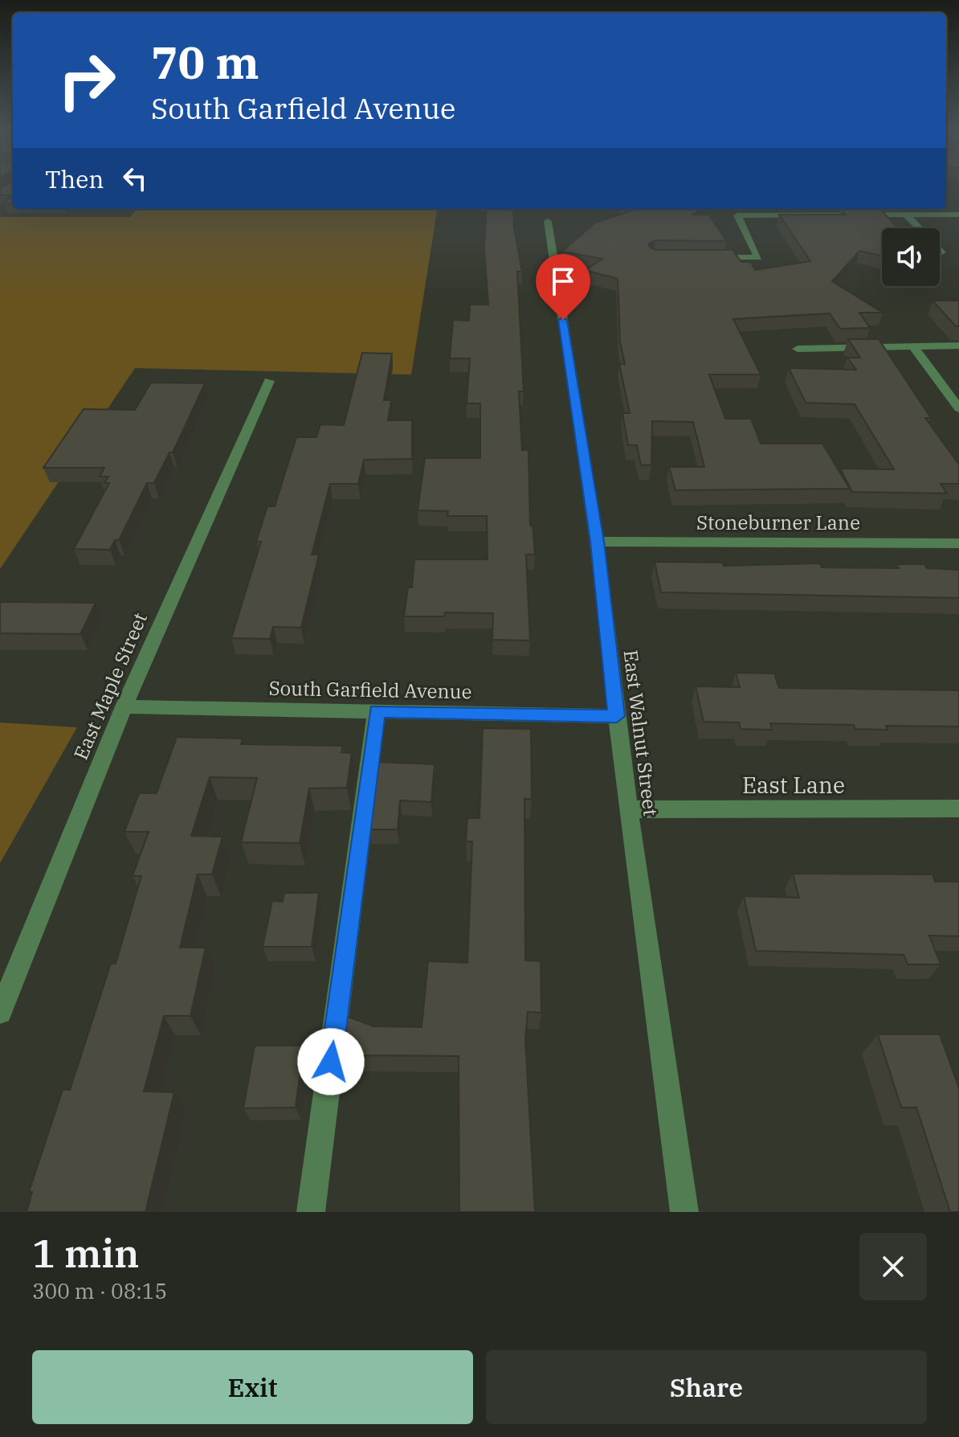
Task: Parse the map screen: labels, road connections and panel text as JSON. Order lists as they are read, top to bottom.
{
  "streets": {
    "street": [
      "Stoneburner Lane",
      "East Maple Street",
      "South Garfield Avenue",
      "East Walnut Street",
      "East Lane"
    ]
  },
  "crossings": [
    ["Stoneburner Lane", "East Walnut Street"],
    ["East Maple Street", "South Garfield Avenue"],
    ["South Garfield Avenue", "East Walnut Street"],
    ["East Walnut Street", "East Lane"]
  ],
  "page": {
    "turn": ["70 m", "South Garfield Avenue"],
    "then": "Then",
    "heading": ["1 min", "300 m · 08:15"],
    "buttons": ["Exit", "Share"]
  }
}
